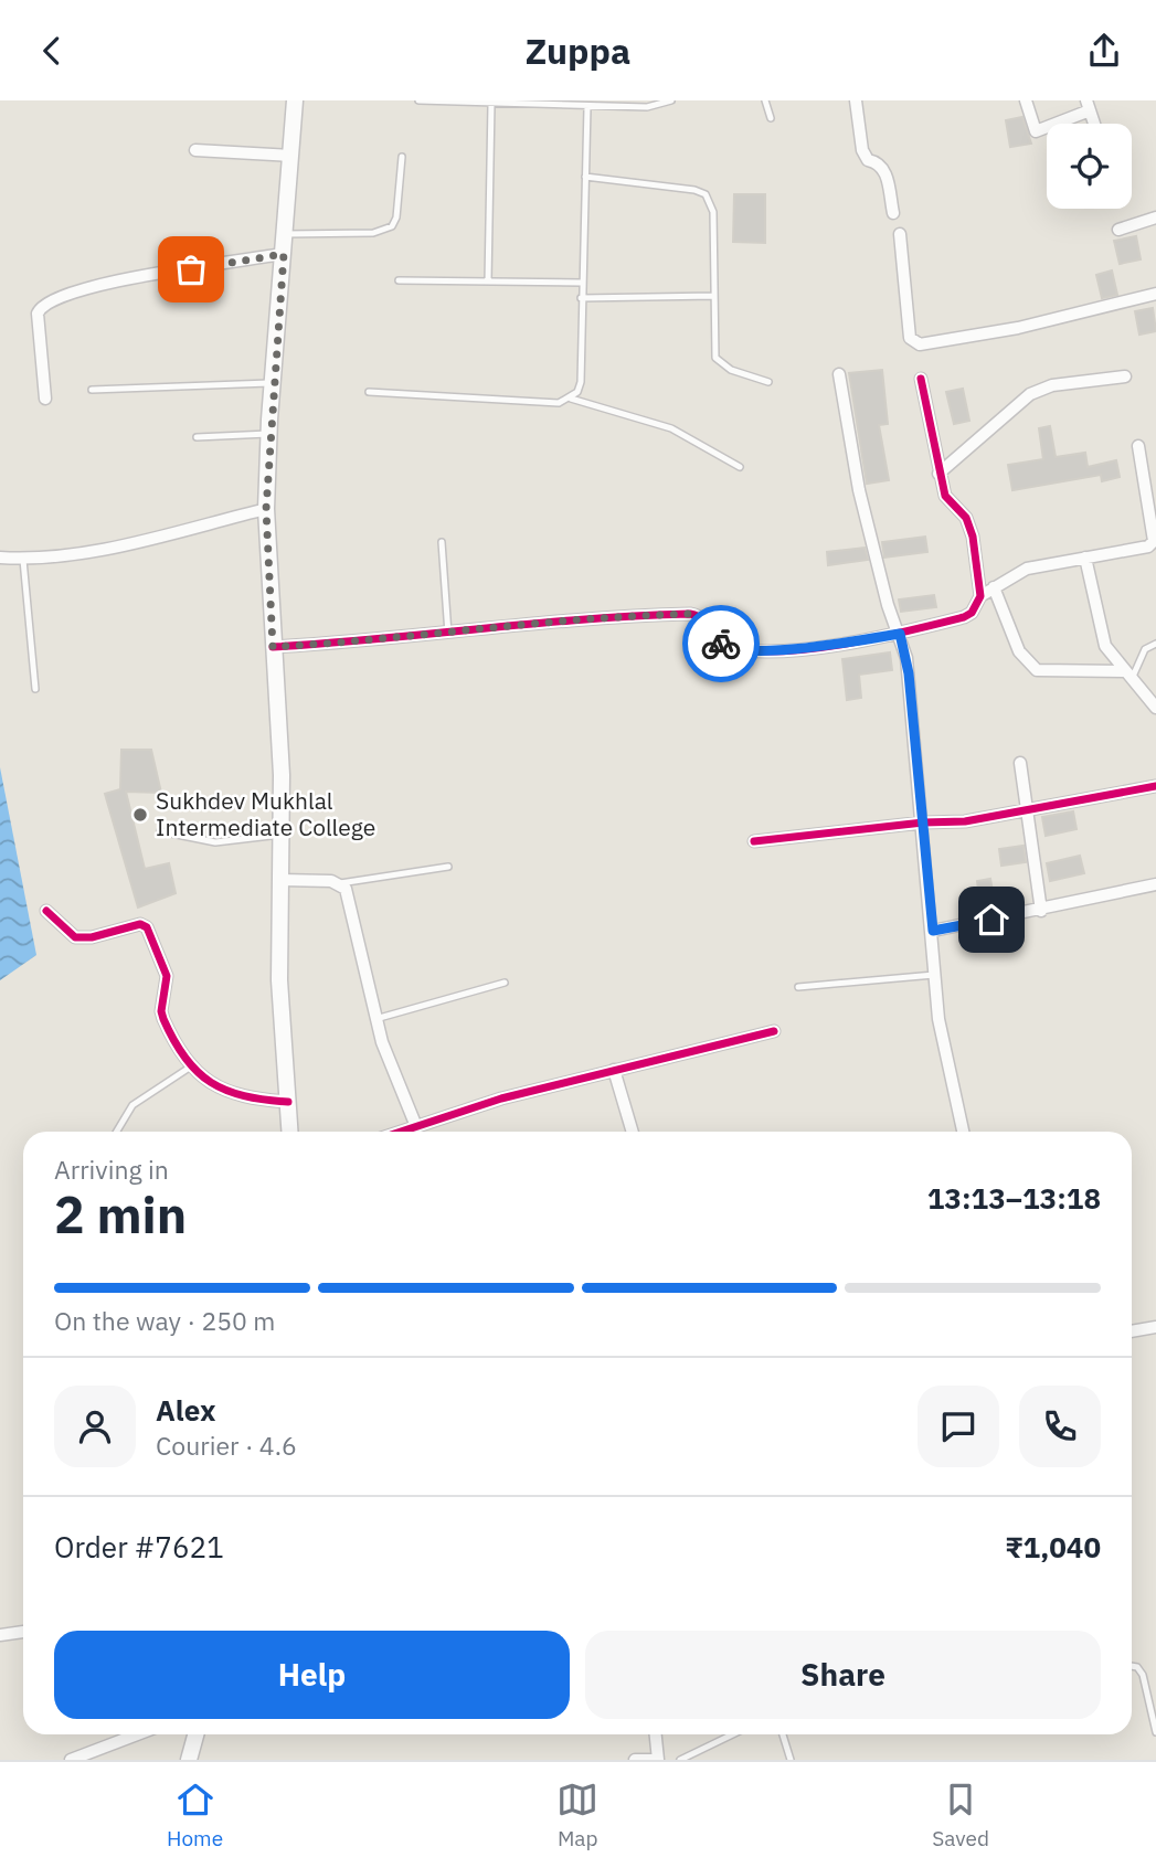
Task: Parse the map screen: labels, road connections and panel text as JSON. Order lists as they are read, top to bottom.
{
  "places": ["Sukhdev Mukhlal Intermediate College"],
  "page": {
    "header": "Zuppa",
    "heading": ["2 min", "Arriving in", "13:13–13:18"],
    "panel": [
      "Alex",
      "Courier · 4.6",
      "Order #7621",
      "₹1,040"
    ],
    "bar": "On the way · 250 m",
    "buttons": ["Help", "Share"],
    "tabs": ["Home", "Map", "Saved"]
  }
}
